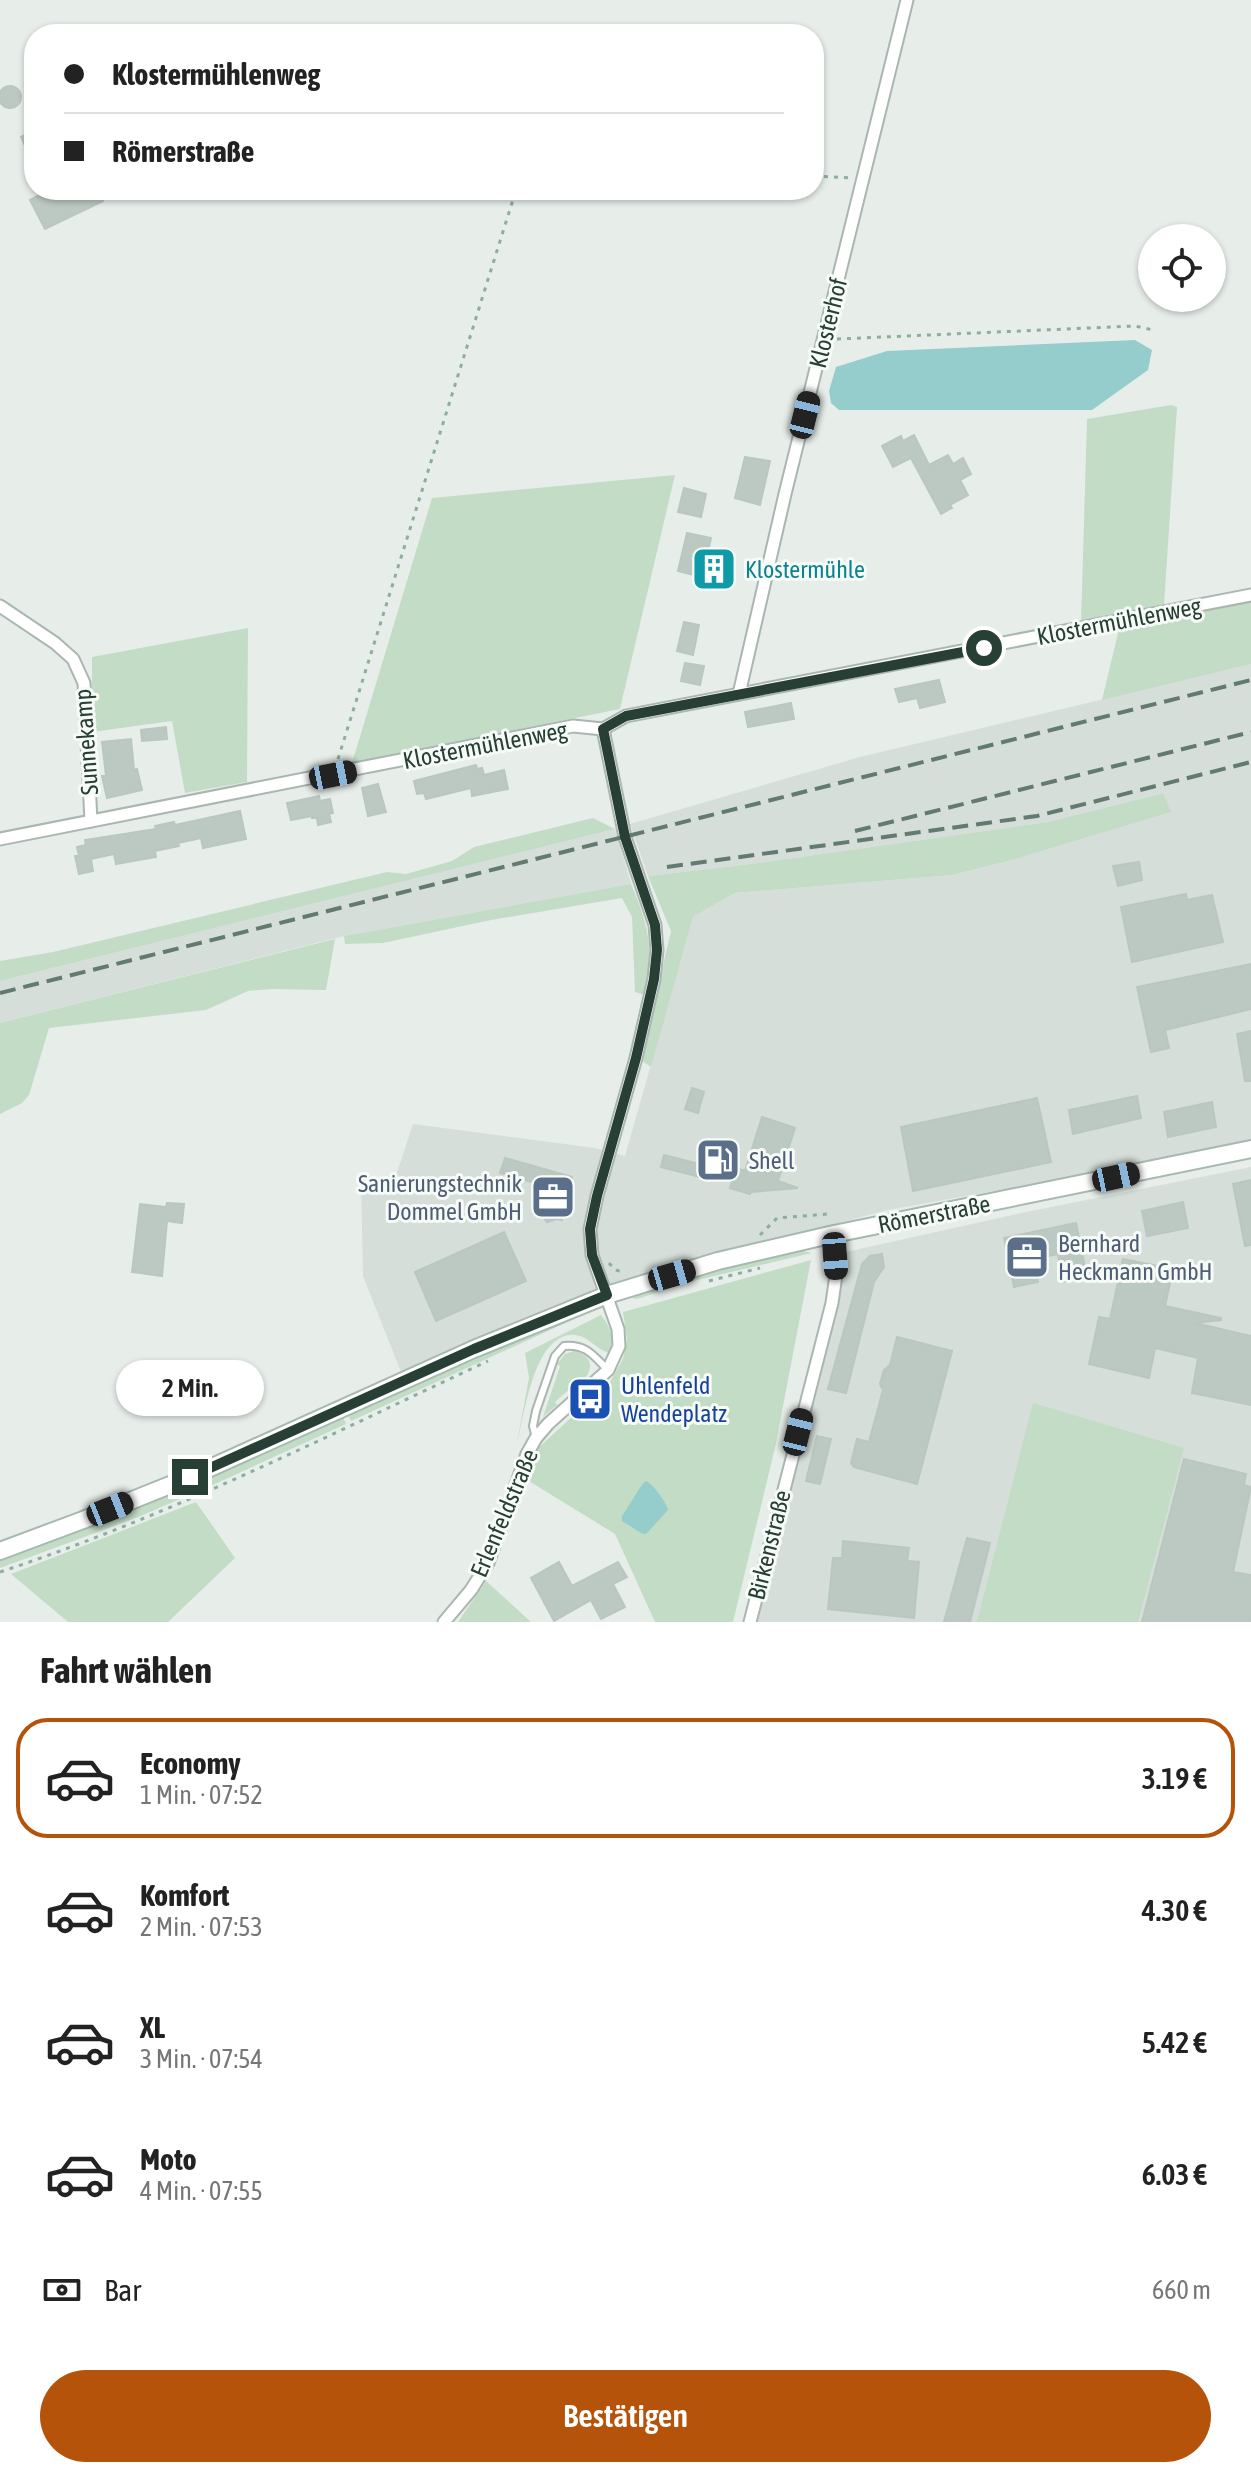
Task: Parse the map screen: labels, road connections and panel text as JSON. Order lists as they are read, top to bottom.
{
  "streets": {
    "main road": ["Römerstraße"],
    "street": [
      "Klosterhof",
      "Klostermühlenweg",
      "Sunnekamp",
      "Erlenfeldstraße",
      "Birkenstraße"
    ]
  },
  "crossings": [
    ["Klosterhof", "Klostermühlenweg"],
    ["Klostermühlenweg", "Sunnekamp"],
    ["Römerstraße", "Birkenstraße"]
  ],
  "places": {
    "building": ["Klostermühle"],
    "fuel station": ["Shell"],
    "office": ["Sanierungstechnik Dommel GmbH", "Bernhard Heckmann GmbH"],
    "bus stop": ["Uhlenfeld Wendeplatz"]
  },
  "page": {
    "banner": ["Klostermühlenweg", "Römerstraße"],
    "bubble": "2 Min.",
    "heading": "Fahrt wählen",
    "list": [
      {
        "name": "Economy",
        "note": "1 Min. · 07:52",
        "value": "3.19 €"
      },
      {
        "name": "Komfort",
        "note": "2 Min. · 07:53",
        "value": "4.30 €"
      },
      {
        "name": "XL",
        "note": "3 Min. · 07:54",
        "value": "5.42 €"
      },
      {
        "name": "Moto",
        "note": "4 Min. · 07:55",
        "value": "6.03 €"
      }
    ],
    "pay": ["Bar", "660 m"],
    "buttons": "Bestätigen"
  }
}
